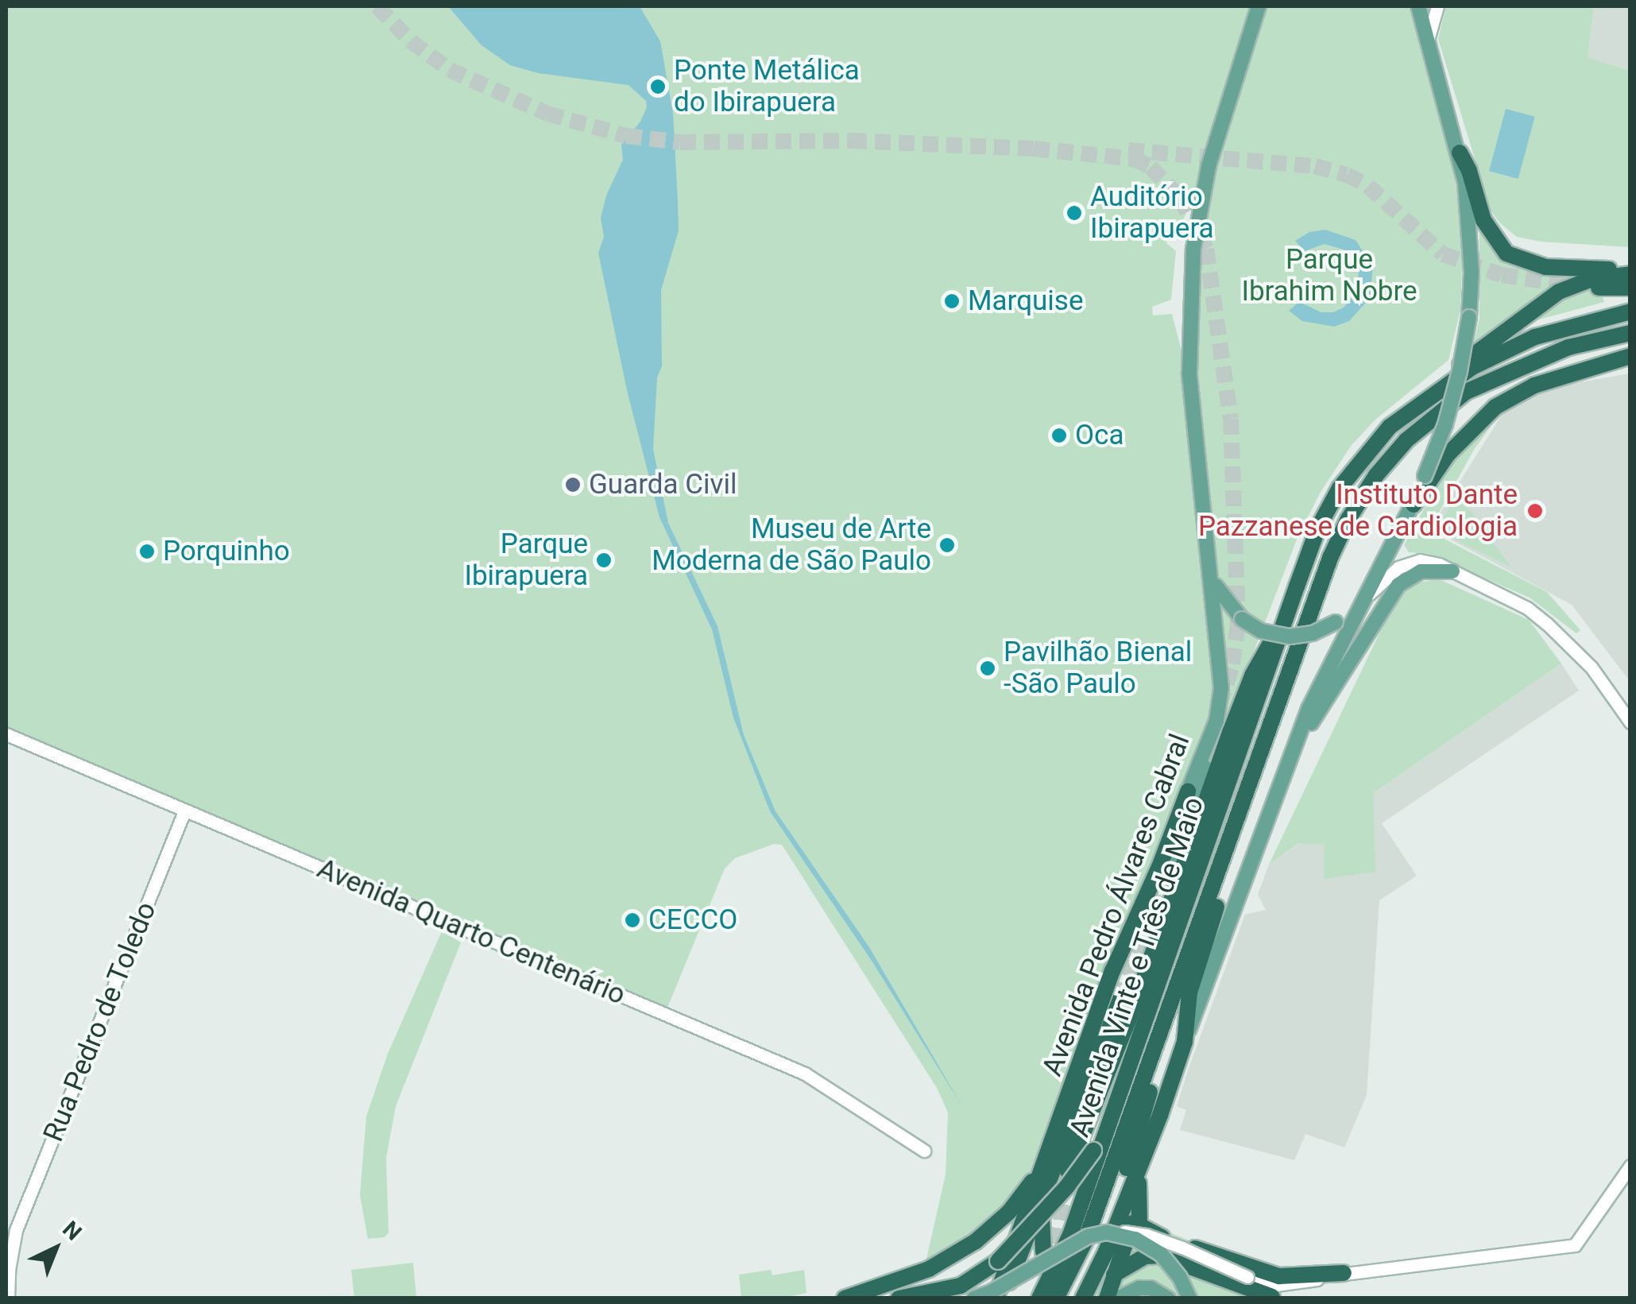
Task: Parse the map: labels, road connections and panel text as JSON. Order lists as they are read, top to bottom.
{
  "streets": {
    "highway": ["Avenida Pedro Álvares Cabral", "Avenida Vinte e Três de Maio"],
    "street": ["Avenida Quarto Centenário", "Rua Pedro de Toledo"]
  },
  "crossings": [
    ["Avenida Quarto Centenário", "Rua Pedro de Toledo"]
  ],
  "parks": ["Parque Ibrahim Nobre"],
  "places": [
    "Ponte Metálica do Ibirapuera",
    "Auditório Ibirapuera",
    "Marquise",
    "Oca",
    "Guarda Civil",
    "Instituto Dante Pazzanese de Cardiologia",
    "Museu de Arte Moderna de São Paulo",
    "Porquinho",
    "Parque Ibirapuera",
    "Pavilhão Bienal -São Paulo",
    "CECCO"
  ],
  "north": "top right"
}
